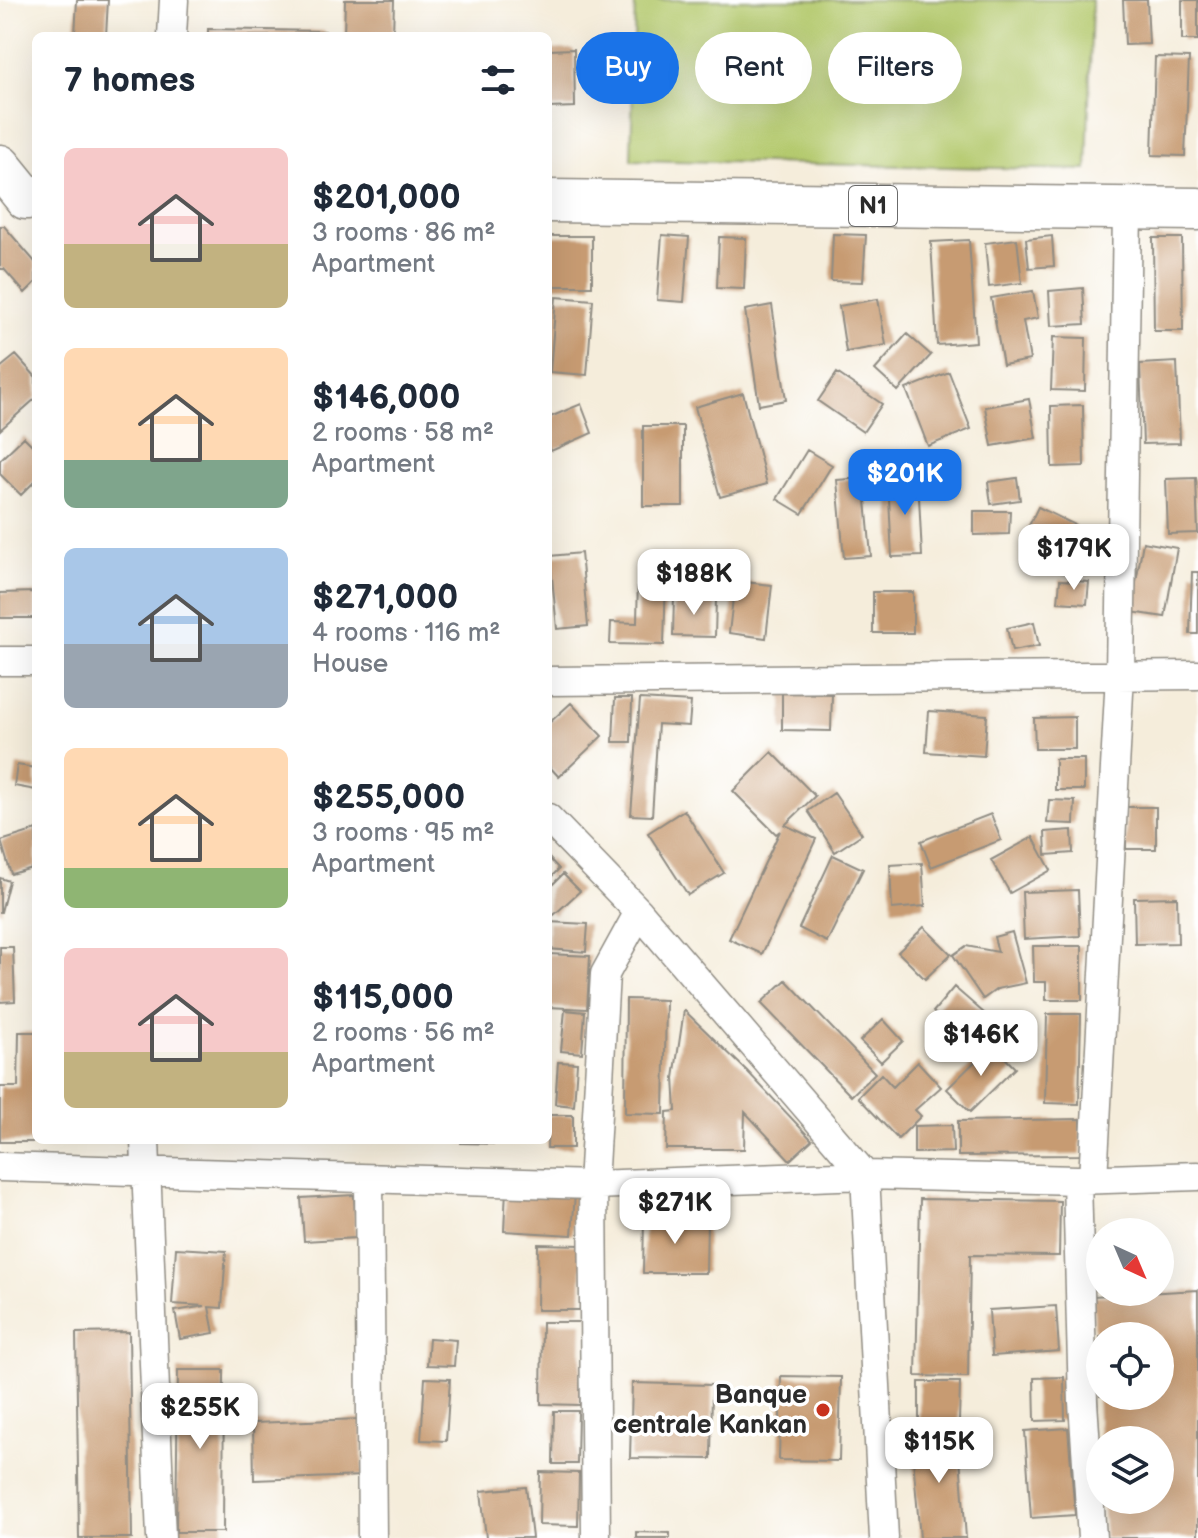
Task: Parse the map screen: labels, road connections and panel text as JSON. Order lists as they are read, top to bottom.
{
  "streets": {
    "highway": ["N1"]
  },
  "places": ["Banque centrale Kankan"],
  "north": "bottom right",
  "page": {
    "chip": ["Buy", "Rent", "Filters"],
    "heading": "7 homes",
    "list": [
      {
        "name": "$201,000",
        "note": "3 rooms · 86 m² · Apartment"
      },
      {
        "name": "$146,000",
        "note": "2 rooms · 58 m² · Apartment"
      },
      {
        "name": "$271,000",
        "note": "4 rooms · 116 m² · House"
      },
      {
        "name": "$255,000",
        "note": "3 rooms · 95 m² · Apartment"
      },
      {
        "name": "$115,000",
        "note": "2 rooms · 56 m² · Apartment"
      }
    ],
    "price": [
      "$201K",
      "$179K",
      "$188K",
      "$146K",
      "$271K",
      "$255K",
      "$115K"
    ]
  }
}
